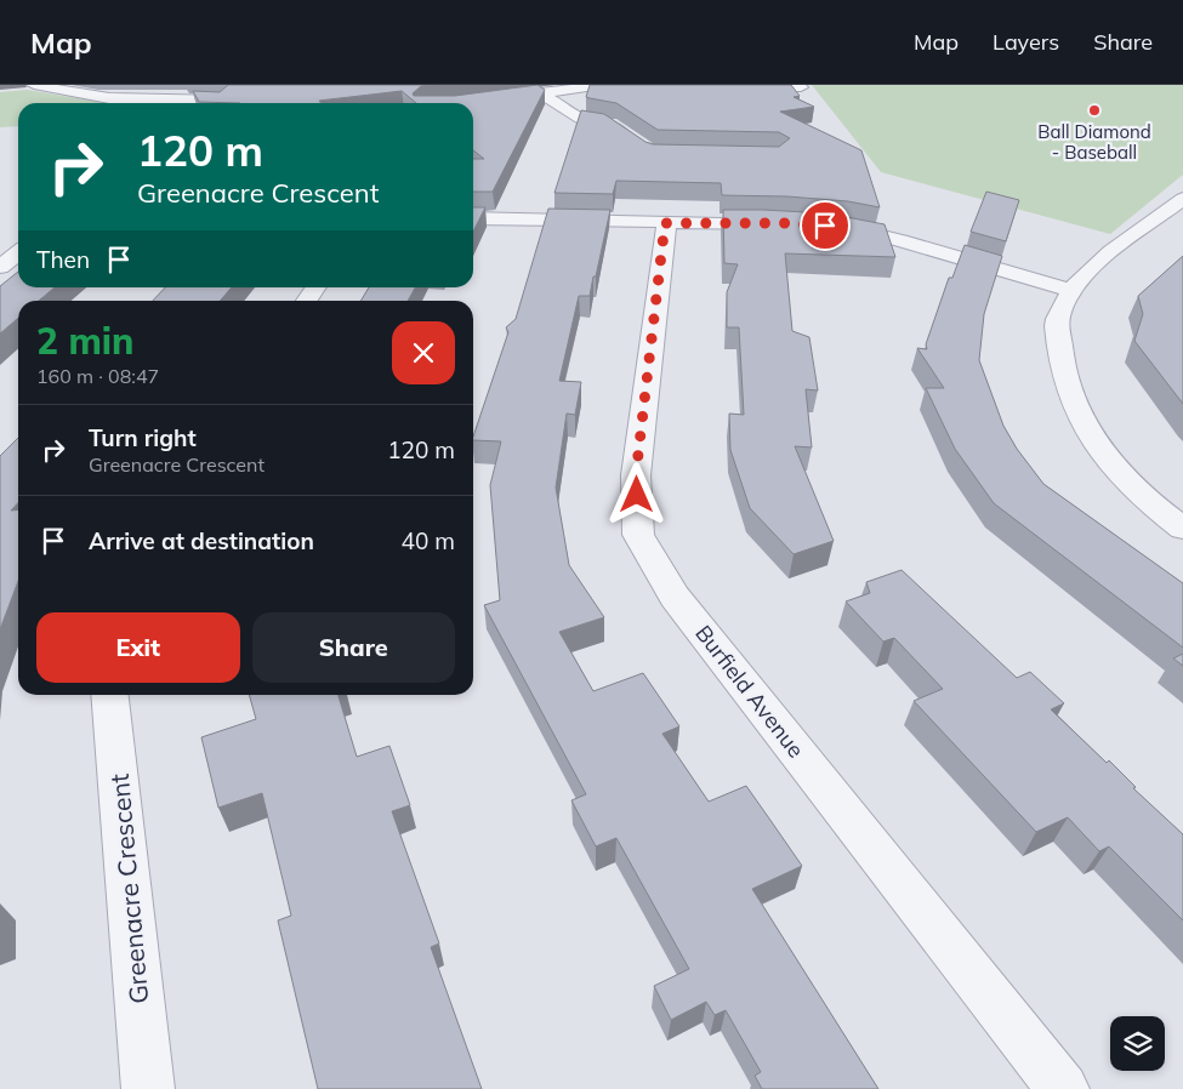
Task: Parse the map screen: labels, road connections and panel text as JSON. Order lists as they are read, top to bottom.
{
  "streets": {
    "street": ["Burfield Avenue", "Greenacre Crescent"]
  },
  "places": ["Ball Diamond - Baseball"],
  "page": {
    "header": "Map",
    "nav": ["Map", "Layers", "Share"],
    "turn": ["120 m", "Greenacre Crescent"],
    "then": "Then",
    "heading": ["2 min", "160 m · 08:47"],
    "list": [
      {
        "name": "Turn right",
        "note": "Greenacre Crescent",
        "value": "120 m"
      },
      {
        "name": "Arrive at destination",
        "value": "40 m"
      }
    ],
    "buttons": ["Exit", "Share"]
  }
}
